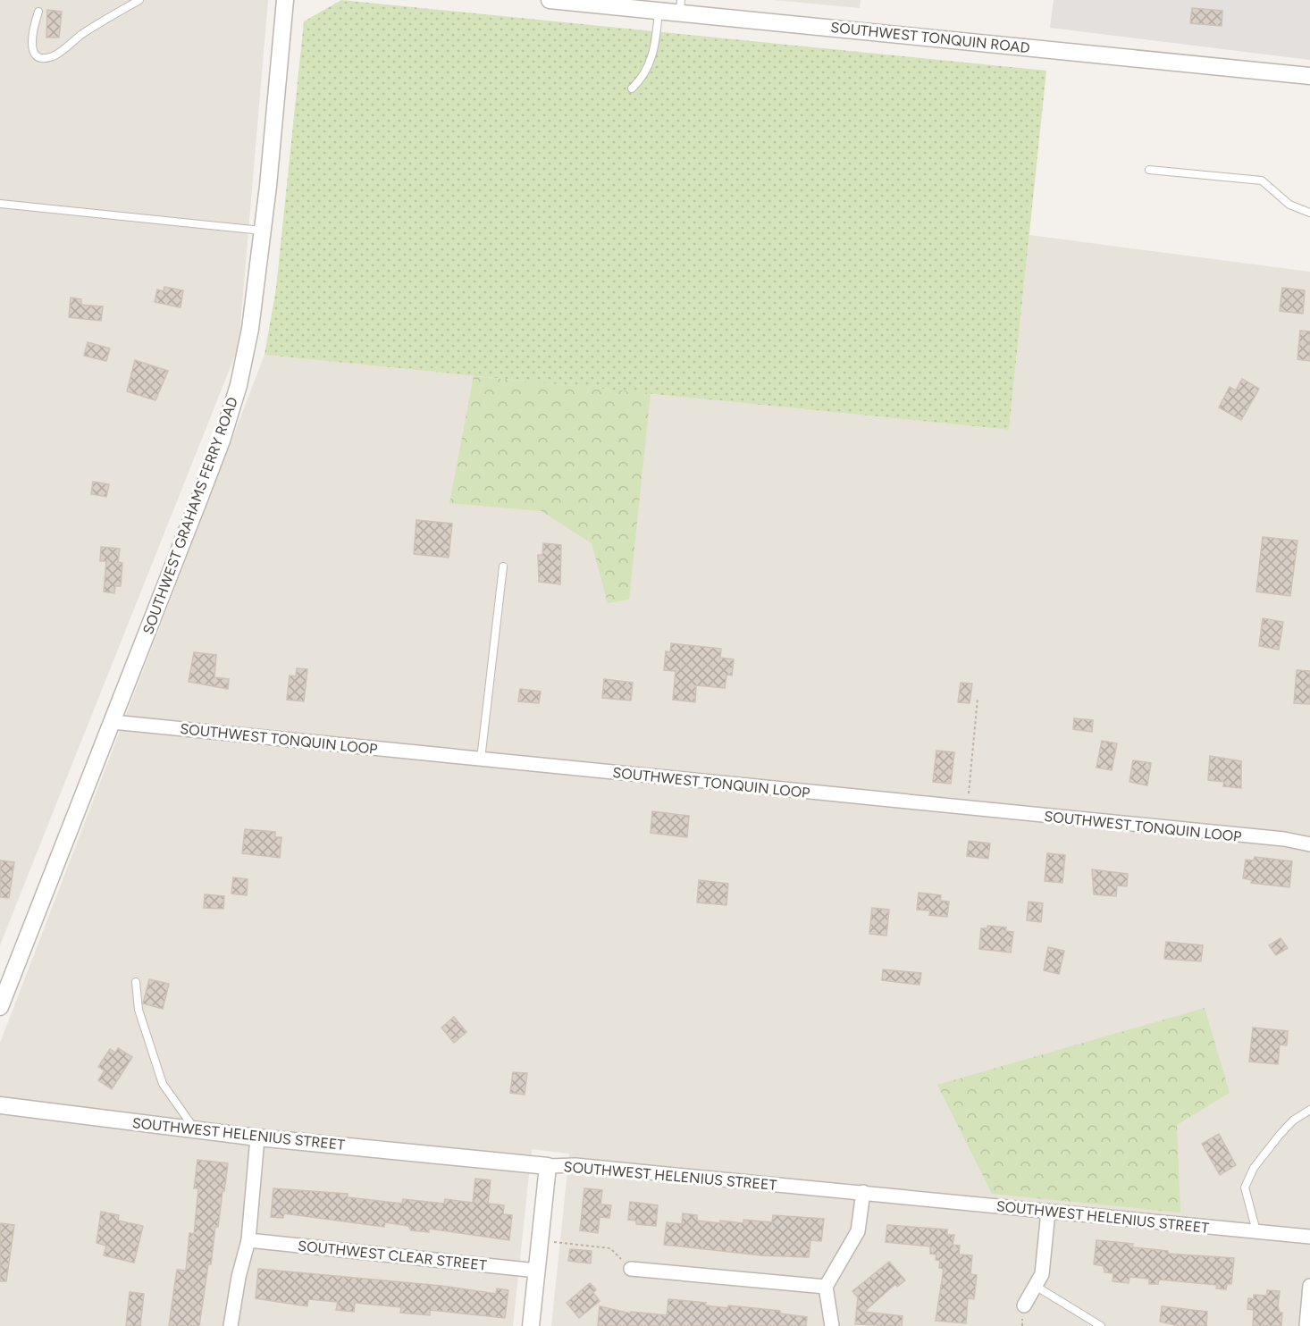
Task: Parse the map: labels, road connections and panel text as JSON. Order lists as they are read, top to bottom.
{
  "streets": {
    "street": [
      "SOUTHWEST TONQUIN ROAD",
      "SOUTHWEST GRAHAMS FERRY ROAD",
      "SOUTHWEST TONQUIN LOOP",
      "SOUTHWEST HELENIUS STREET",
      "SOUTHWEST CLEAR STREET"
    ]
  },
  "crossings": [
    ["SOUTHWEST GRAHAMS FERRY ROAD", "SOUTHWEST TONQUIN LOOP"]
  ]
}
